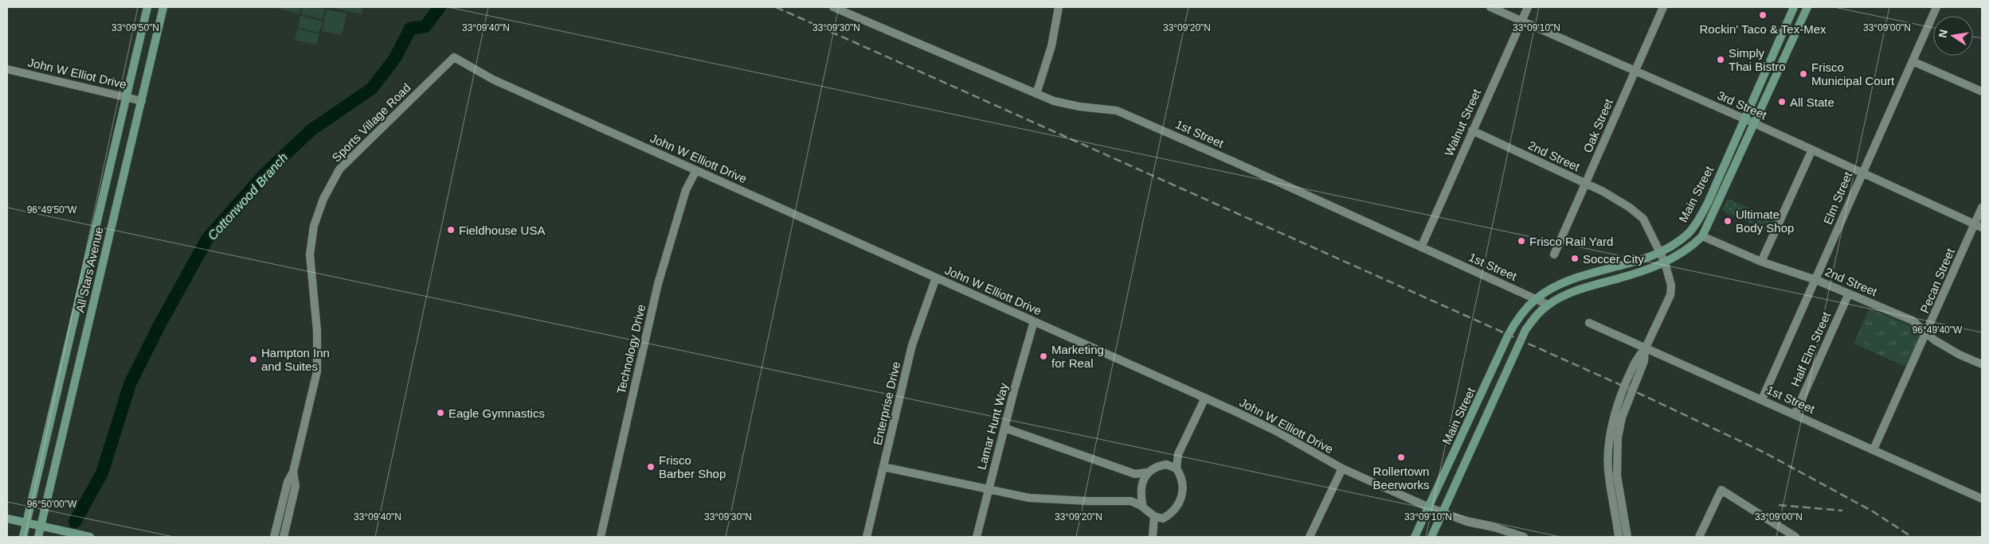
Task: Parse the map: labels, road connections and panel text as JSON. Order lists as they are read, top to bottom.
{
  "streets": {
    "main road": ["Main Street", "All Stars Avenue"],
    "street": [
      "John W Elliot Drive",
      "3rd Street",
      "Sports Village Road",
      "Walnut Street",
      "Oak Street",
      "1st Street",
      "2nd Street",
      "John W Elliott Drive",
      "Elm Street",
      "Pecan Street",
      "Technology Drive",
      "Half Elm Street",
      "Enterprise Drive",
      "Lamar Hunt Way"
    ]
  },
  "crossings": [
    ["John W Elliot Drive", "All Stars Avenue"],
    ["3rd Street", "Walnut Street"],
    ["3rd Street", "Oak Street"],
    ["3rd Street", "Main Street"],
    ["3rd Street", "Elm Street"],
    ["3rd Street", "Pecan Street"],
    ["Sports Village Road", "John W Elliott Drive"],
    ["Walnut Street", "1st Street"],
    ["Walnut Street", "2nd Street"],
    ["Oak Street", "2nd Street"],
    ["1st Street", "2nd Street"],
    ["1st Street", "Main Street"],
    ["1st Street", "Elm Street"],
    ["1st Street", "Pecan Street"],
    ["1st Street", "Half Elm Street"],
    ["2nd Street", "Main Street"],
    ["2nd Street", "Elm Street"],
    ["2nd Street", "Pecan Street"],
    ["2nd Street", "Half Elm Street"],
    ["John W Elliott Drive", "Main Street"],
    ["John W Elliott Drive", "Technology Drive"],
    ["John W Elliott Drive", "Enterprise Drive"],
    ["John W Elliott Drive", "Lamar Hunt Way"]
  ],
  "water": ["Cottonwood Branch"],
  "places": [
    "Rockin' Taco & Tex-Mex",
    "Simply Thai Bistro",
    "Frisco Municipal Court",
    "All State",
    "Ultimate Body Shop",
    "Fieldhouse USA",
    "Frisco Rail Yard",
    "Soccer City",
    "Marketing for Real",
    "Hampton Inn and Suites",
    "Eagle Gymnastics",
    "Rollertown Beerworks",
    "Frisco Barber Shop"
  ],
  "north": "left",
  "coordinates": [
    "33°09'50\"N",
    "33°09'40\"N",
    "33°09'30\"N",
    "33°09'20\"N",
    "33°09'10\"N",
    "33°09'00\"N",
    "96°49'50\"W",
    "96°49'40\"W",
    "96°50'00\"W"
  ]
}
